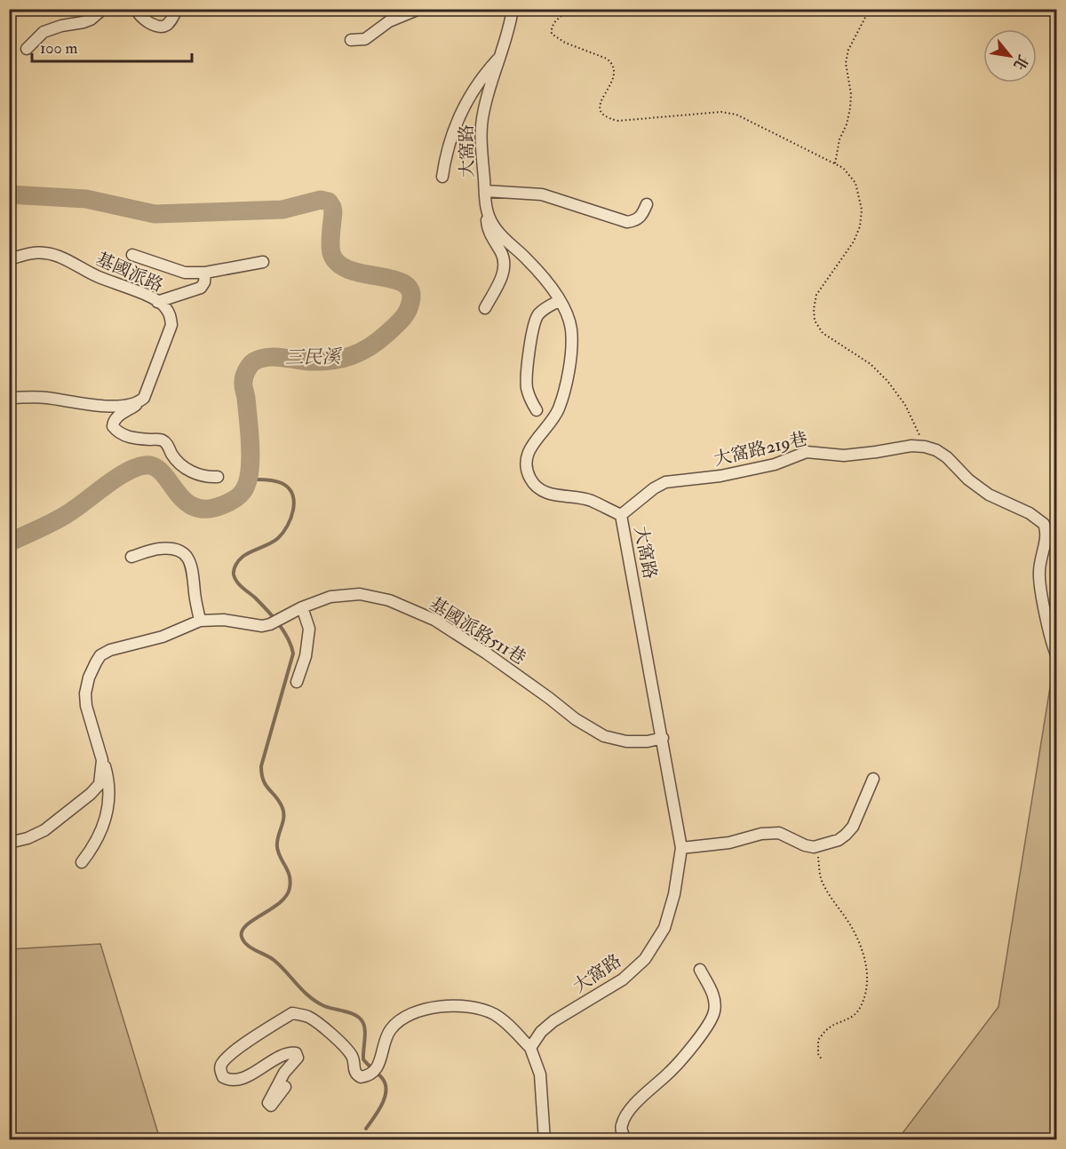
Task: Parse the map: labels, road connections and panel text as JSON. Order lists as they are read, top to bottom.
{
  "streets": {
    "street": [
      "大窩路",
      "基國派路",
      "大窩路219巷",
      "基國派路511巷"
    ]
  },
  "crossings": [
    ["大窩路", "大窩路219巷"],
    ["大窩路", "基國派路511巷"]
  ],
  "water": ["三民溪"],
  "scale_bar": "100 m",
  "north": "bottom right"
}
